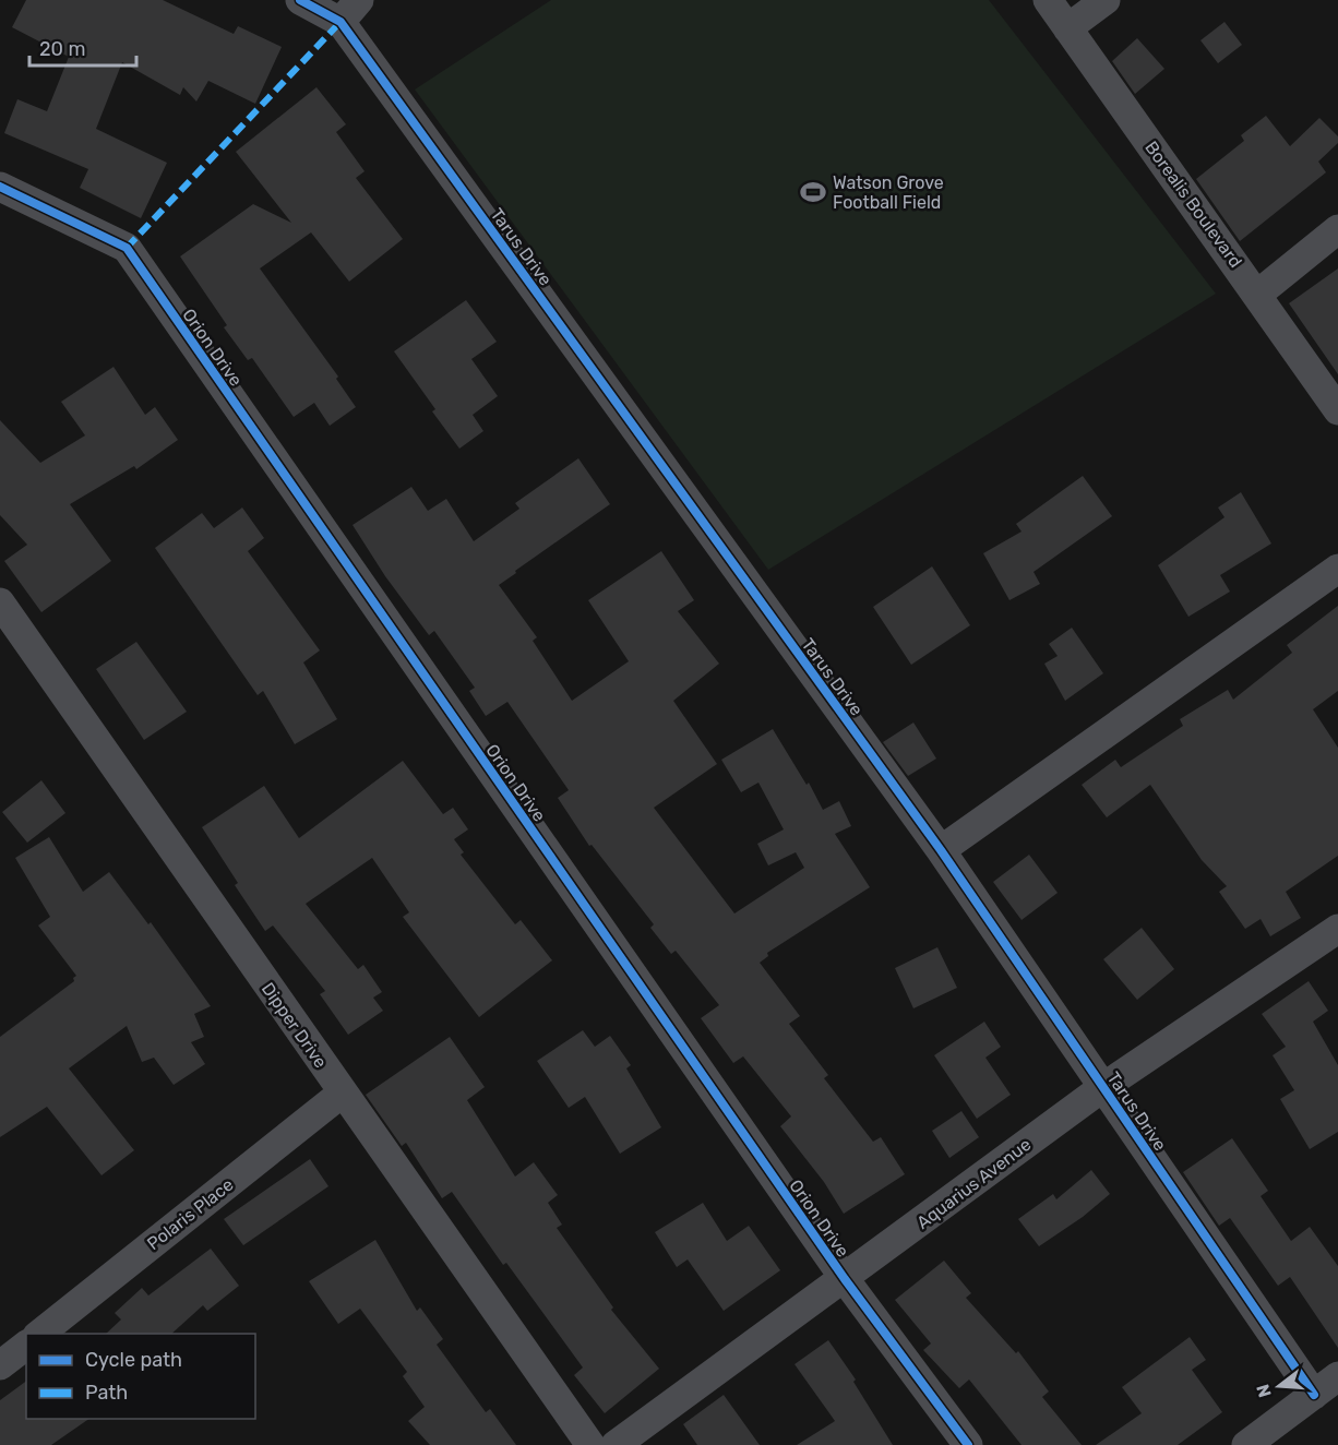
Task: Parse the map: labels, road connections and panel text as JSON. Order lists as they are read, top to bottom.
{
  "streets": {
    "street": [
      "Borealis Boulevard",
      "Tarus Drive",
      "Orion Drive",
      "Dipper Drive",
      "Aquarius Avenue",
      "Polaris Place"
    ]
  },
  "crossings": [
    ["Tarus Drive", "Aquarius Avenue"],
    ["Orion Drive", "Aquarius Avenue"],
    ["Dipper Drive", "Polaris Place"]
  ],
  "places": {
    "sports": ["Watson Grove Football Field"]
  },
  "legend": ["Cycle path", "Path"],
  "scale_bar": "20 m",
  "north": "left"
}
